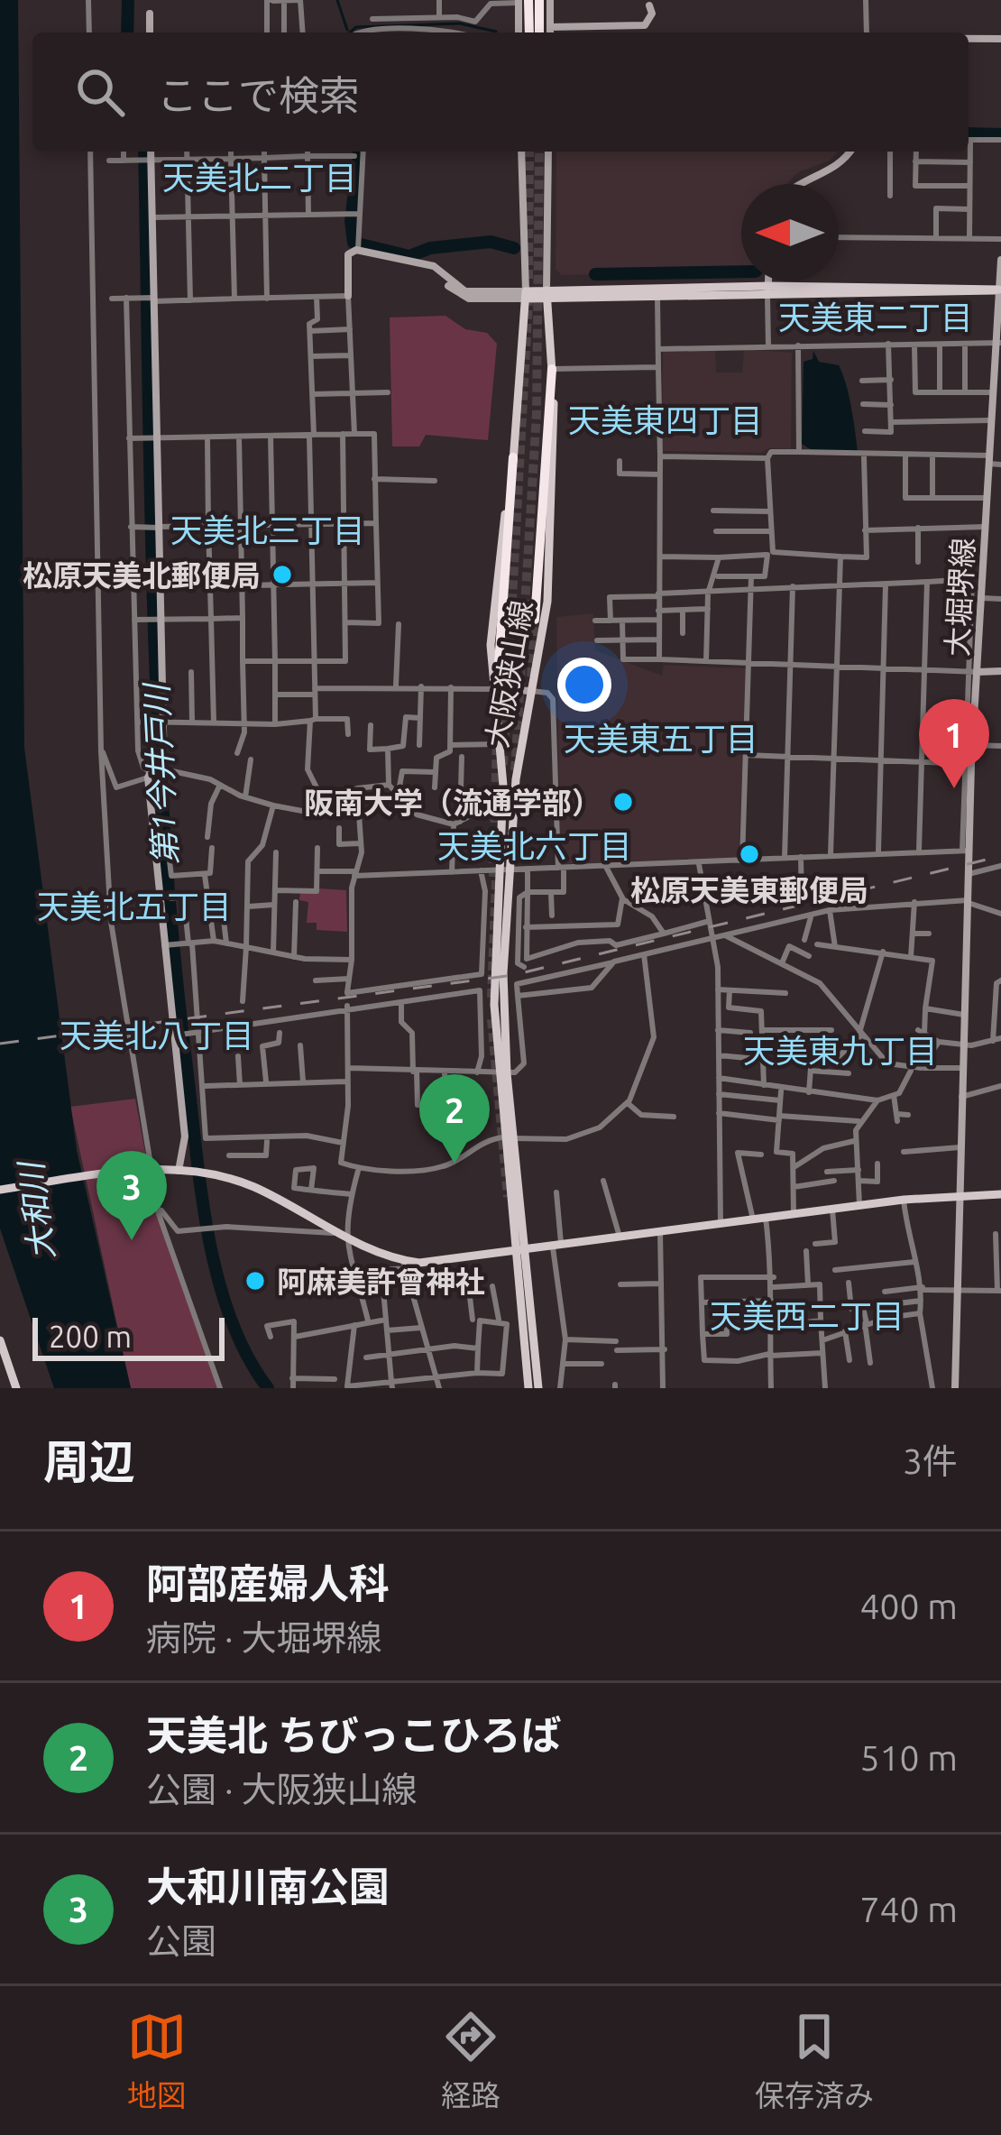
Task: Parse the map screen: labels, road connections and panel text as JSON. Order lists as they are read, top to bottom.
{
  "streets": {
    "main road": ["大阪狭山線"],
    "street": ["大堀堺線"]
  },
  "districts": [
    "天美北二丁目",
    "天美東二丁目",
    "天美東四丁目",
    "天美北三丁目",
    "天美東五丁目",
    "天美北六丁目",
    "天美北五丁目",
    "天美北八丁目",
    "天美東九丁目",
    "天美西二丁目"
  ],
  "water": ["第1今井戸川", "大和川"],
  "places": [
    "松原天美北郵便局",
    "阪南大学（流通学部）",
    "松原天美東郵便局",
    "阿麻美許曾神社"
  ],
  "scale_bar": "200 m",
  "north": "left",
  "page": {
    "search": "ここで検索",
    "pins": ["1", "2", "3"],
    "scale": "200 m",
    "heading": ["周辺", "3件"],
    "list": [
      {
        "mark": "1",
        "name": "阿部産婦人科",
        "note": "病院 · 大堀堺線",
        "value": "400 m"
      },
      {
        "mark": "2",
        "name": "天美北 ちびっこひろば",
        "note": "公園 · 大阪狭山線",
        "value": "510 m"
      },
      {
        "mark": "3",
        "name": "大和川南公園",
        "note": "公園",
        "value": "740 m"
      }
    ],
    "nav": ["地図", "経路", "保存済み"]
  }
}
